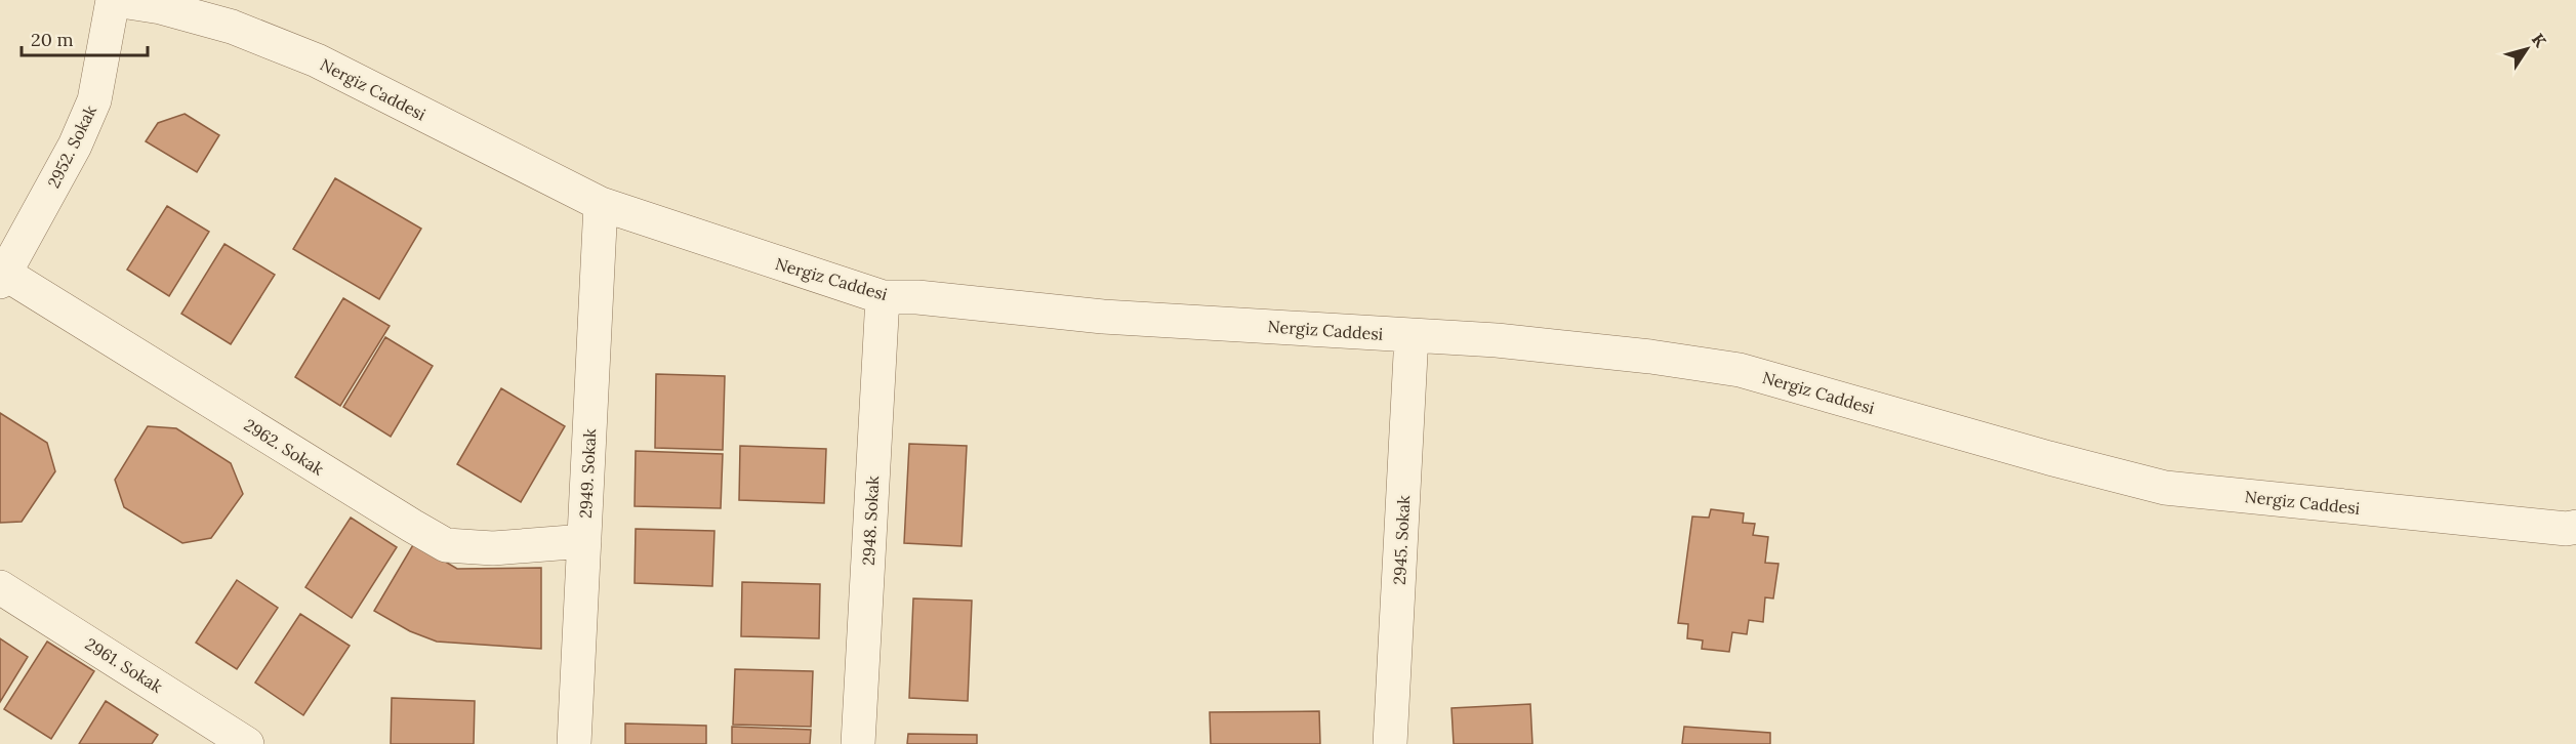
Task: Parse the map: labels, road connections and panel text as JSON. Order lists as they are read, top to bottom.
{
  "streets": {
    "street": [
      "Nergiz Caddesi",
      "2952. Sokak",
      "2962. Sokak",
      "2949. Sokak",
      "2948. Sokak",
      "2945. Sokak",
      "2961. Sokak"
    ]
  },
  "crossings": [
    ["Nergiz Caddesi", "2952. Sokak"],
    ["Nergiz Caddesi", "2949. Sokak"],
    ["Nergiz Caddesi", "2948. Sokak"],
    ["Nergiz Caddesi", "2945. Sokak"],
    ["2952. Sokak", "2962. Sokak"],
    ["2962. Sokak", "2949. Sokak"]
  ],
  "scale_bar": "20 m",
  "north": "top right"
}
